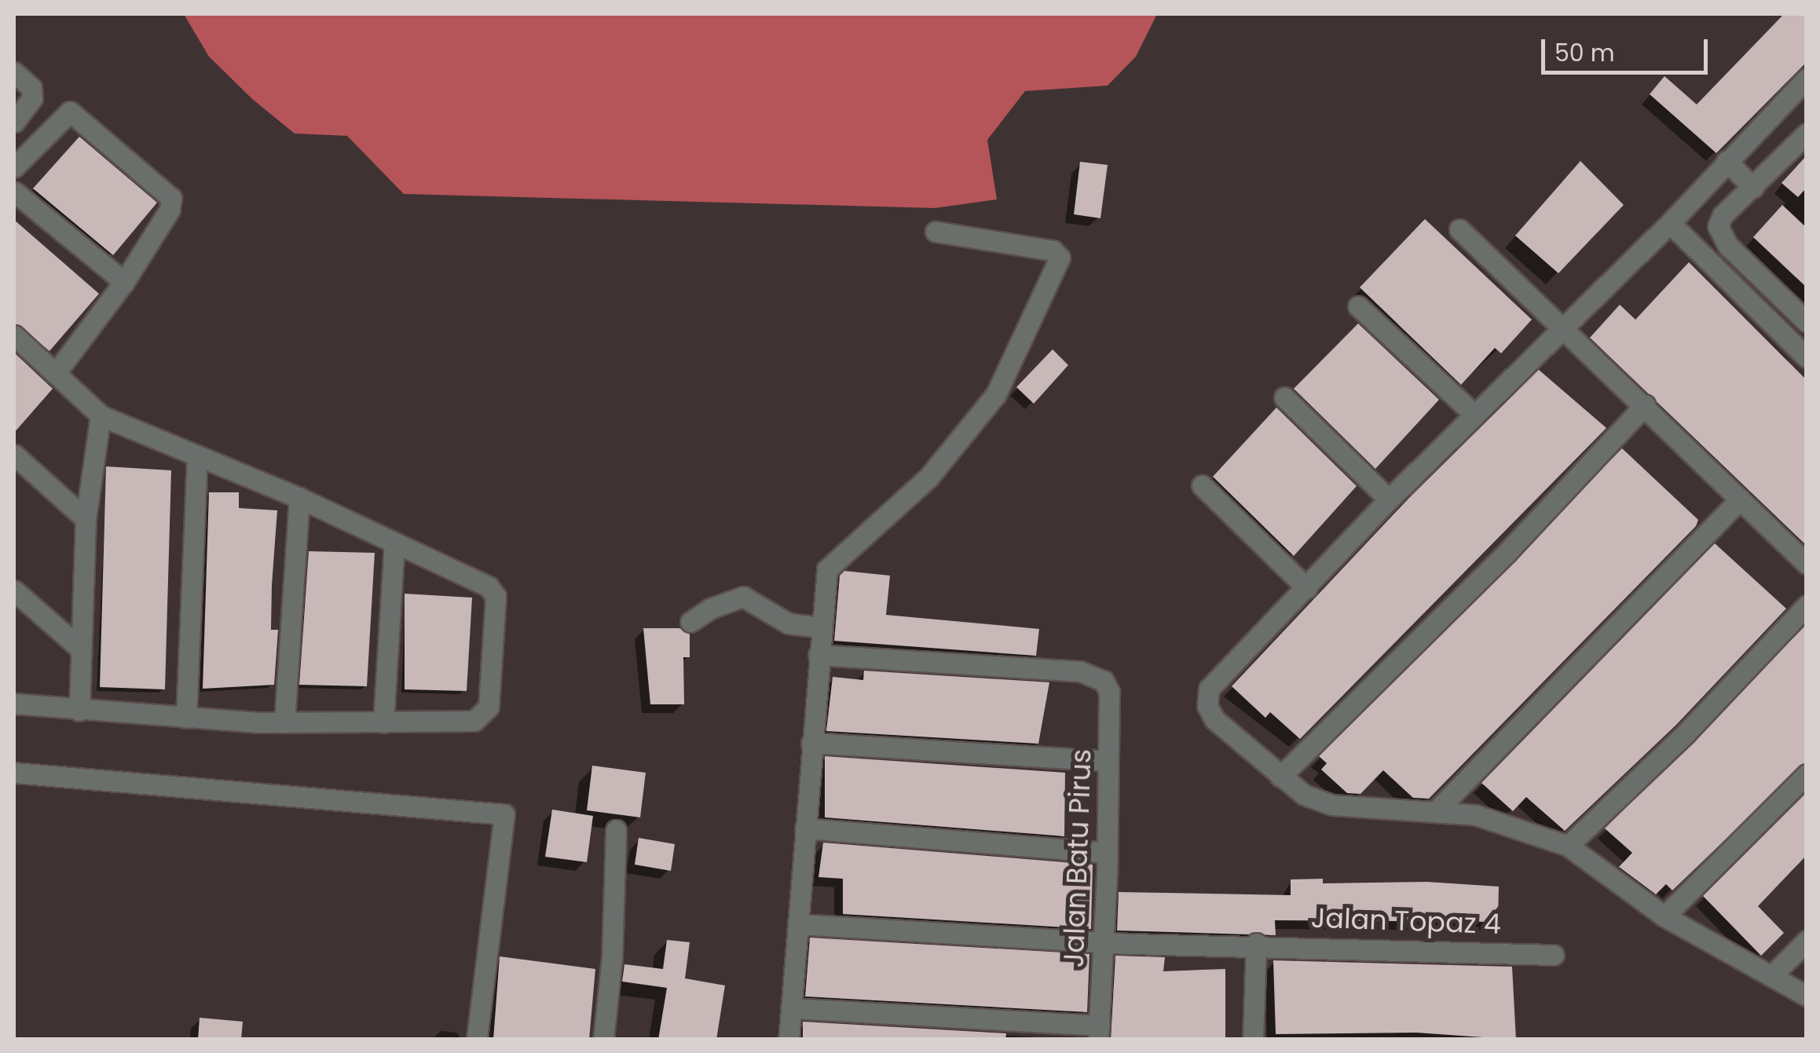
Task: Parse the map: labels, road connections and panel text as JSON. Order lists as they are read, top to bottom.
{
  "streets": {
    "street": ["Jalan Batu Pirus", "Jalan Topaz 4"]
  },
  "crossings": [
    ["Jalan Batu Pirus", "Jalan Topaz 4"]
  ],
  "scale_bar": "50 m"
}
